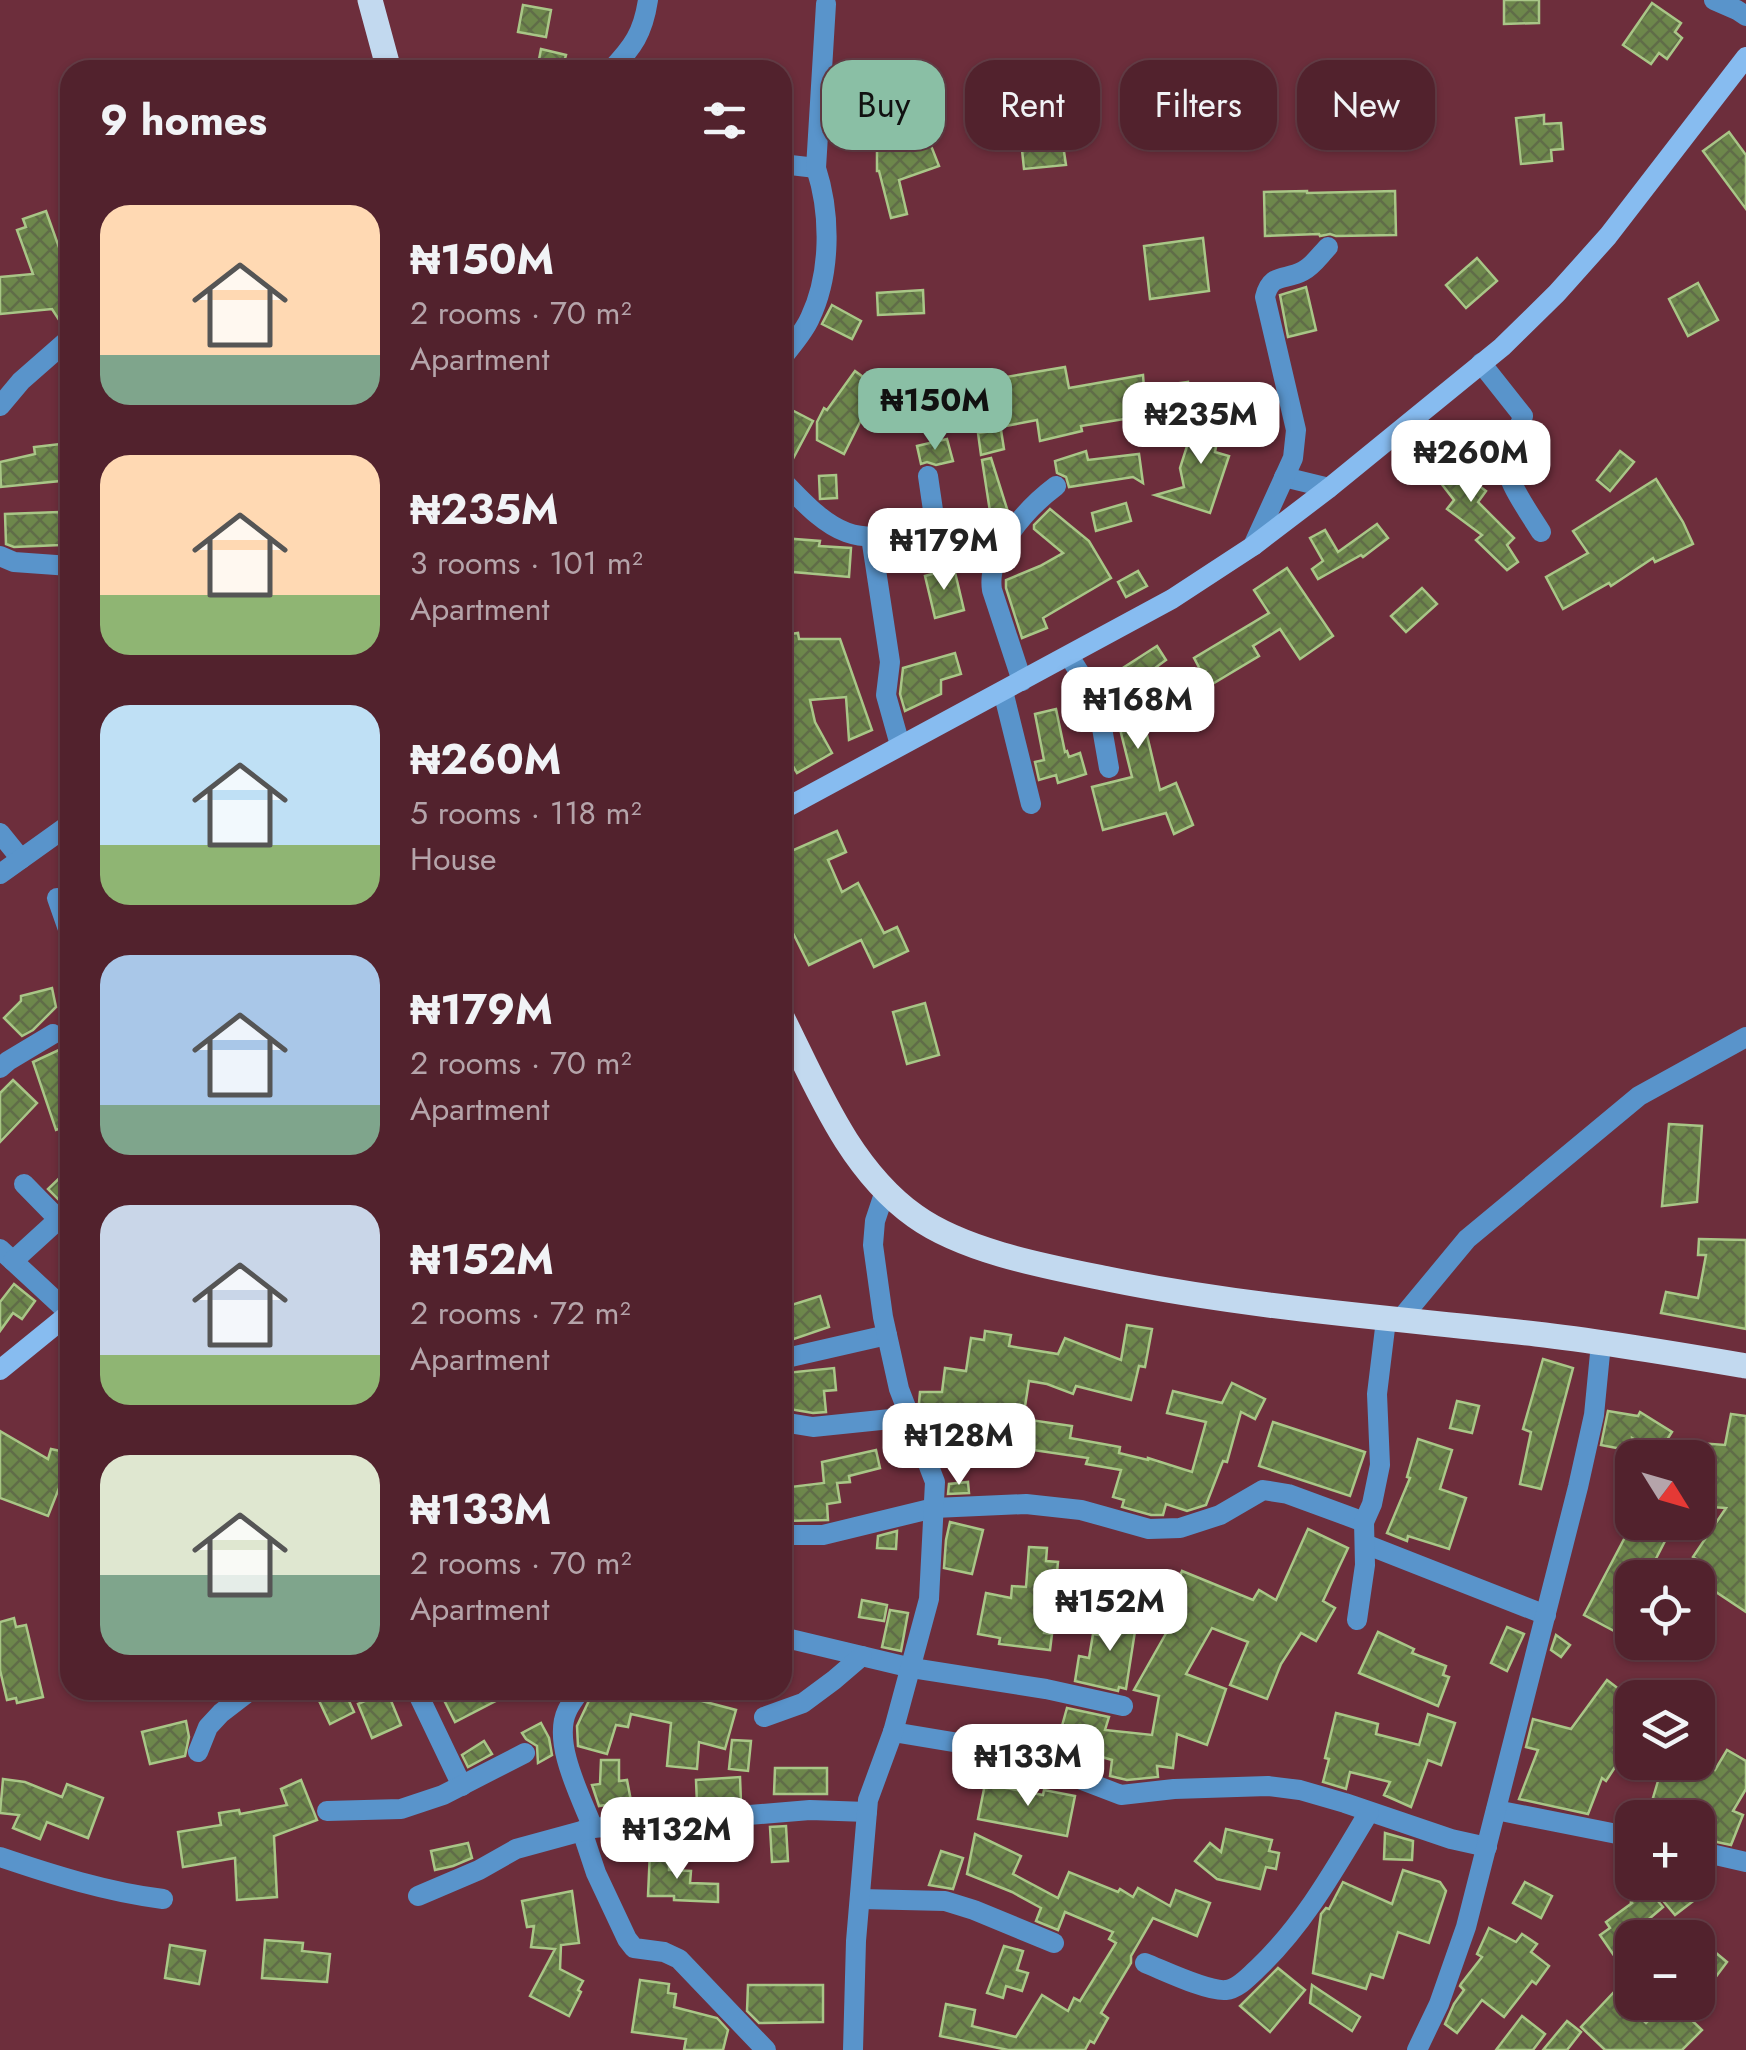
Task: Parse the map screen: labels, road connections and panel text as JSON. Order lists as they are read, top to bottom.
{
  "north": "bottom right",
  "page": {
    "chip": [
      "Buy",
      "Rent",
      "Filters",
      "New"
    ],
    "heading": "9 homes",
    "list": [
      {
        "name": "₦150M",
        "note": "2 rooms · 70 m² · Apartment"
      },
      {
        "name": "₦235M",
        "note": "3 rooms · 101 m² · Apartment"
      },
      {
        "name": "₦260M",
        "note": "5 rooms · 118 m² · House"
      },
      {
        "name": "₦179M",
        "note": "2 rooms · 70 m² · Apartment"
      },
      {
        "name": "₦152M",
        "note": "2 rooms · 72 m² · Apartment"
      },
      {
        "name": "₦133M",
        "note": "2 rooms · 70 m² · Apartment"
      }
    ],
    "price": [
      "₦150M",
      "₦235M",
      "₦260M",
      "₦179M",
      "₦168M",
      "₦128M",
      "₦152M",
      "₦133M",
      "₦132M"
    ],
    "map_buttons": ["+", "−"]
  }
}
